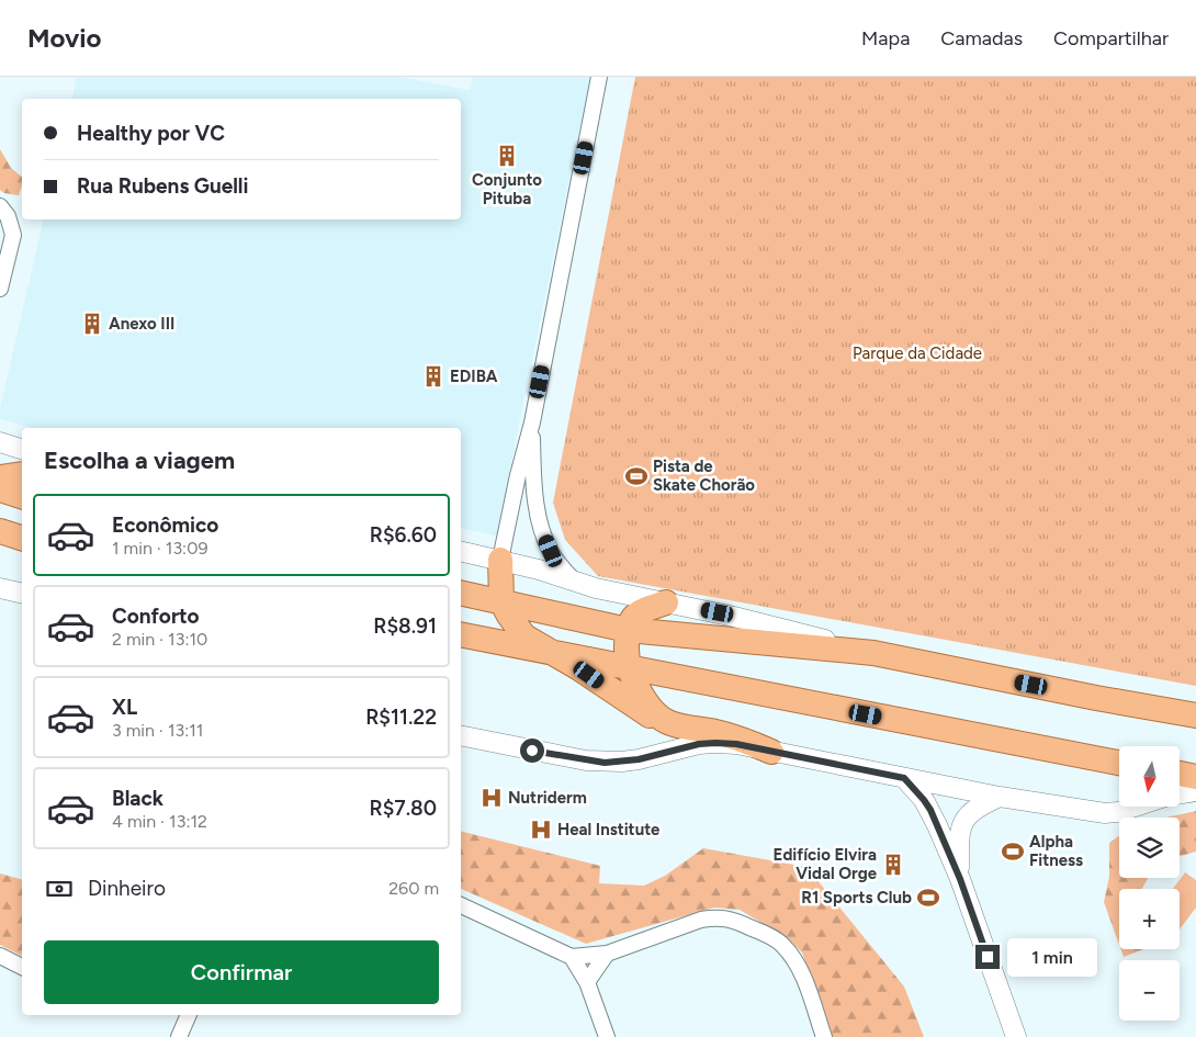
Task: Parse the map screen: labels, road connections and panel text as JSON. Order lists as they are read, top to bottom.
{
  "parks": ["Parque da Cidade"],
  "places": {
    "building": [
      "Conjunto Pituba",
      "Anexo III",
      "EDIBA",
      "Edifício Elvira Vidal Orge"
    ],
    "sports": ["Pista de Skate Chorão", "Alpha Fitness", "R1 Sports Club"],
    "hospital": ["Nutriderm", "Heal Institute"]
  },
  "north": "bottom",
  "page": {
    "header": "Movio",
    "nav": ["Mapa", "Camadas", "Compartilhar"],
    "banner": ["Healthy por VC", "Rua Rubens Guelli"],
    "heading": "Escolha a viagem",
    "list": [
      {
        "name": "Econômico",
        "note": "1 min · 13:09",
        "value": "R$6.60"
      },
      {
        "name": "Conforto",
        "note": "2 min · 13:10",
        "value": "R$8.91"
      },
      {
        "name": "XL",
        "note": "3 min · 13:11",
        "value": "R$11.22"
      },
      {
        "name": "Black",
        "note": "4 min · 13:12",
        "value": "R$7.80"
      }
    ],
    "map_buttons": ["+", "−"],
    "pay": ["Dinheiro", "260 m"],
    "buttons": "Confirmar",
    "bubble": "1 min"
  }
}
